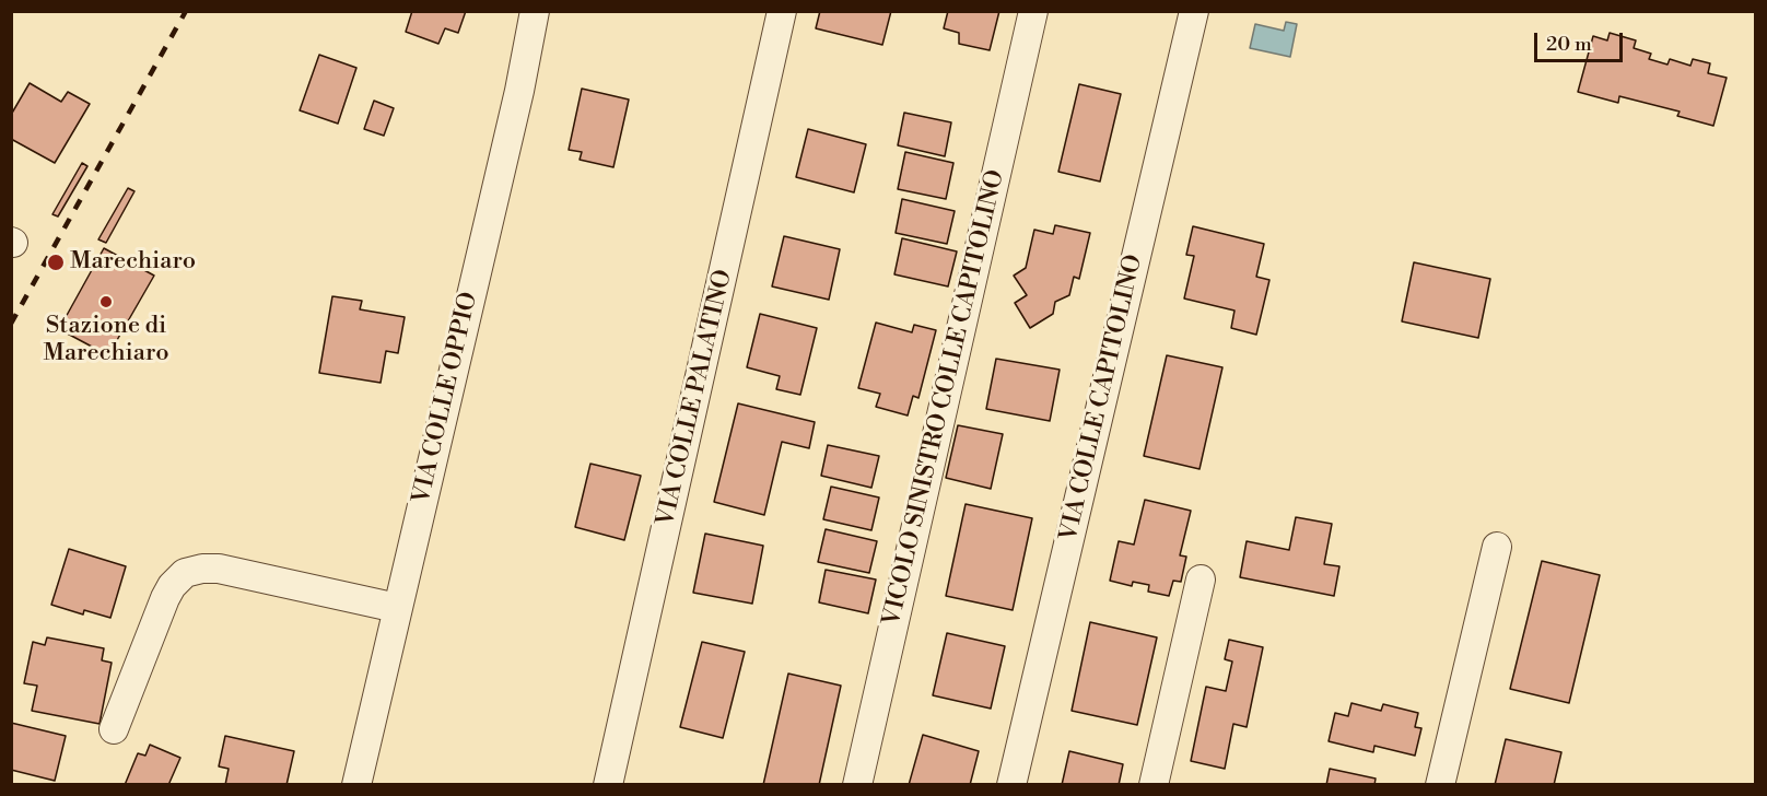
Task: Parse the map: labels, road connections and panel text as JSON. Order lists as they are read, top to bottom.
{
  "streets": {
    "street": [
      "VIA COLLE OPPIO",
      "VIA COLLE PALATINO",
      "VICOLO SINISTRO COLLE CAPITOLINO",
      "VIA COLLE CAPITOLINO"
    ]
  },
  "places": ["Marechiaro", "Stazione di Marechiaro"],
  "scale_bar": "20 m"
}
